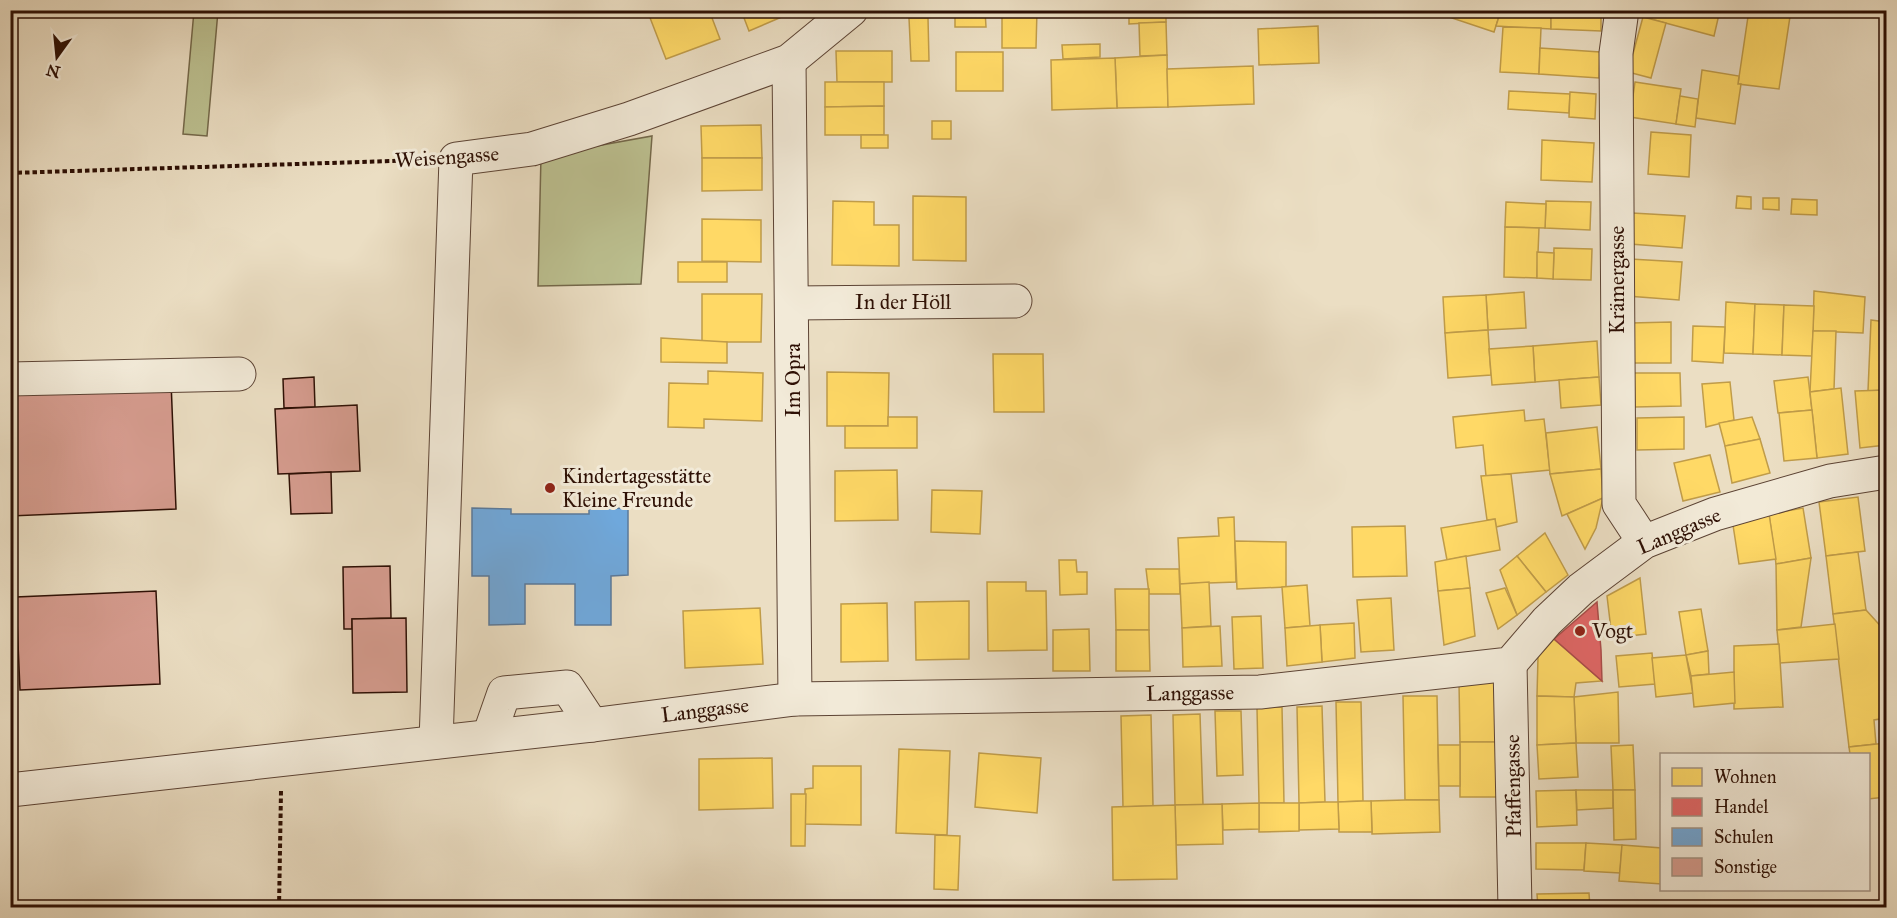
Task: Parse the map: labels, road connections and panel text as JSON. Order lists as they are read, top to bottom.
{
  "streets": {
    "street": [
      "Weisengasse",
      "Krämergasse",
      "In der Höll",
      "Im Opra",
      "Langgasse",
      "Pfaffengasse"
    ]
  },
  "crossings": [
    ["Weisengasse", "Im Opra"],
    ["Krämergasse", "Langgasse"],
    ["In der Höll", "Im Opra"],
    ["Im Opra", "Langgasse"],
    ["Langgasse", "Pfaffengasse"]
  ],
  "places": ["Kindertagesstätte Kleine Freunde", "Vogt"],
  "legend": [
    "Wohnen",
    "Handel",
    "Schulen",
    "Sonstige"
  ],
  "north": "bottom"
}
